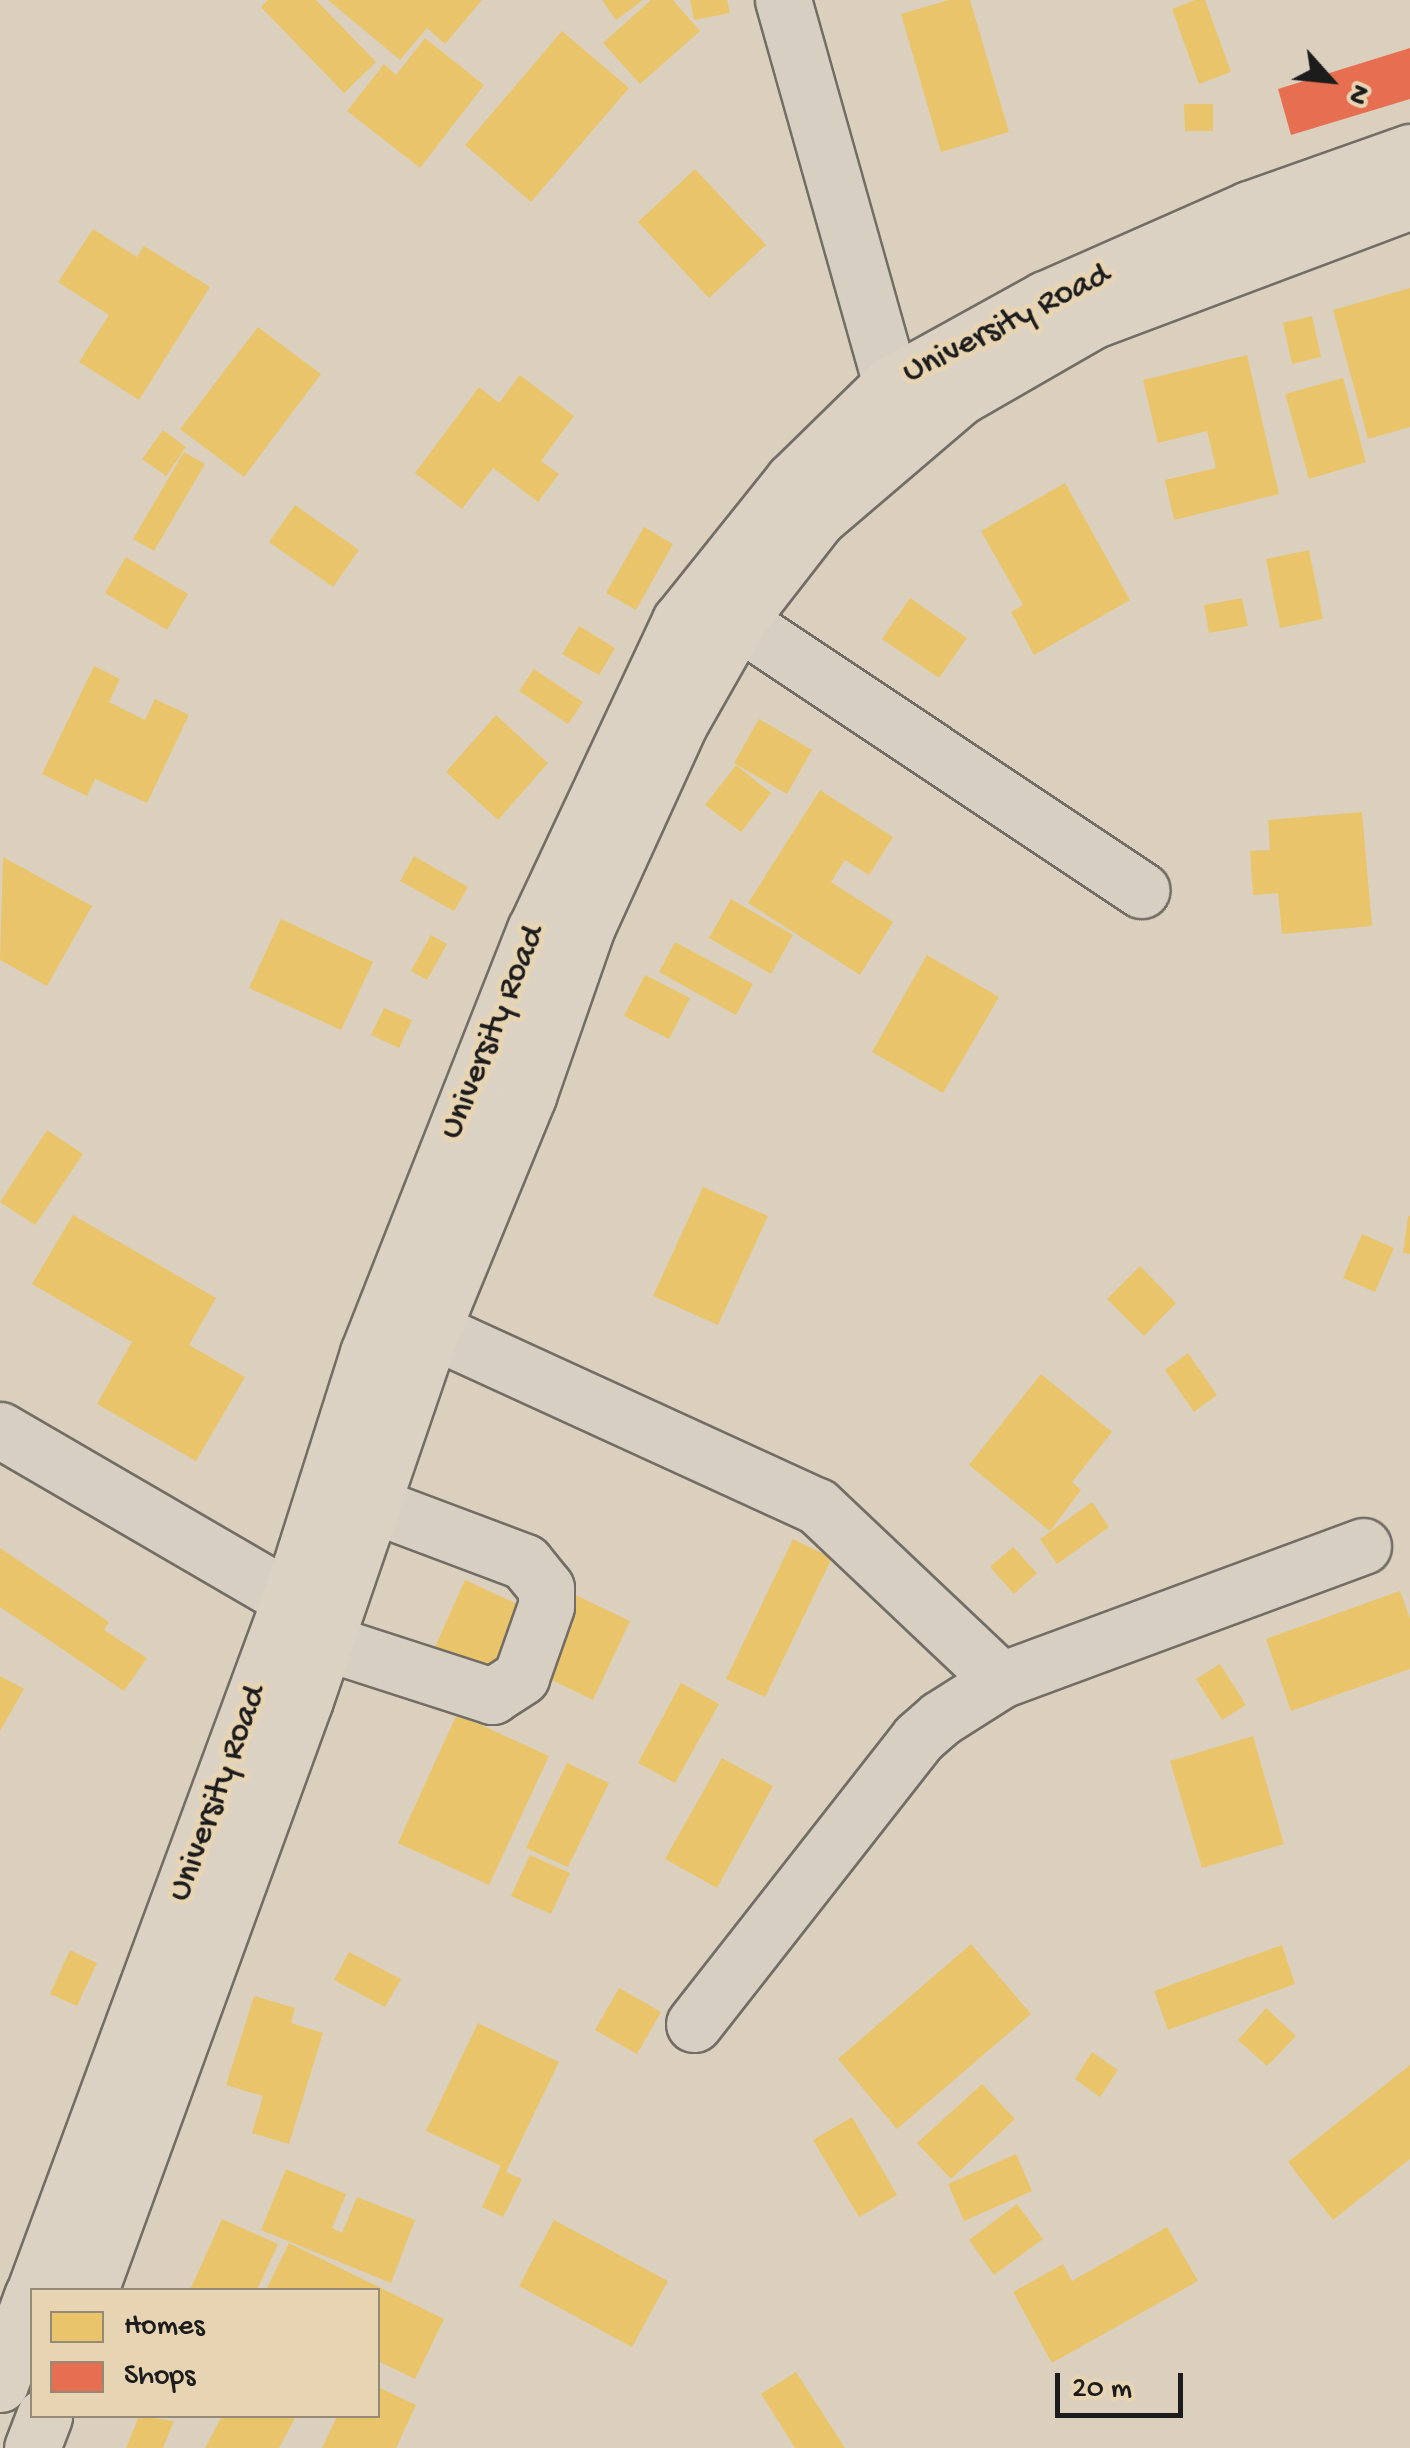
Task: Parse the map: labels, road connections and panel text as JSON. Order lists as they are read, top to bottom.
{
  "streets": {
    "main road": ["University Road"]
  },
  "legend": ["Homes", "Shops"],
  "scale_bar": "20 m",
  "north": "bottom right"
}
